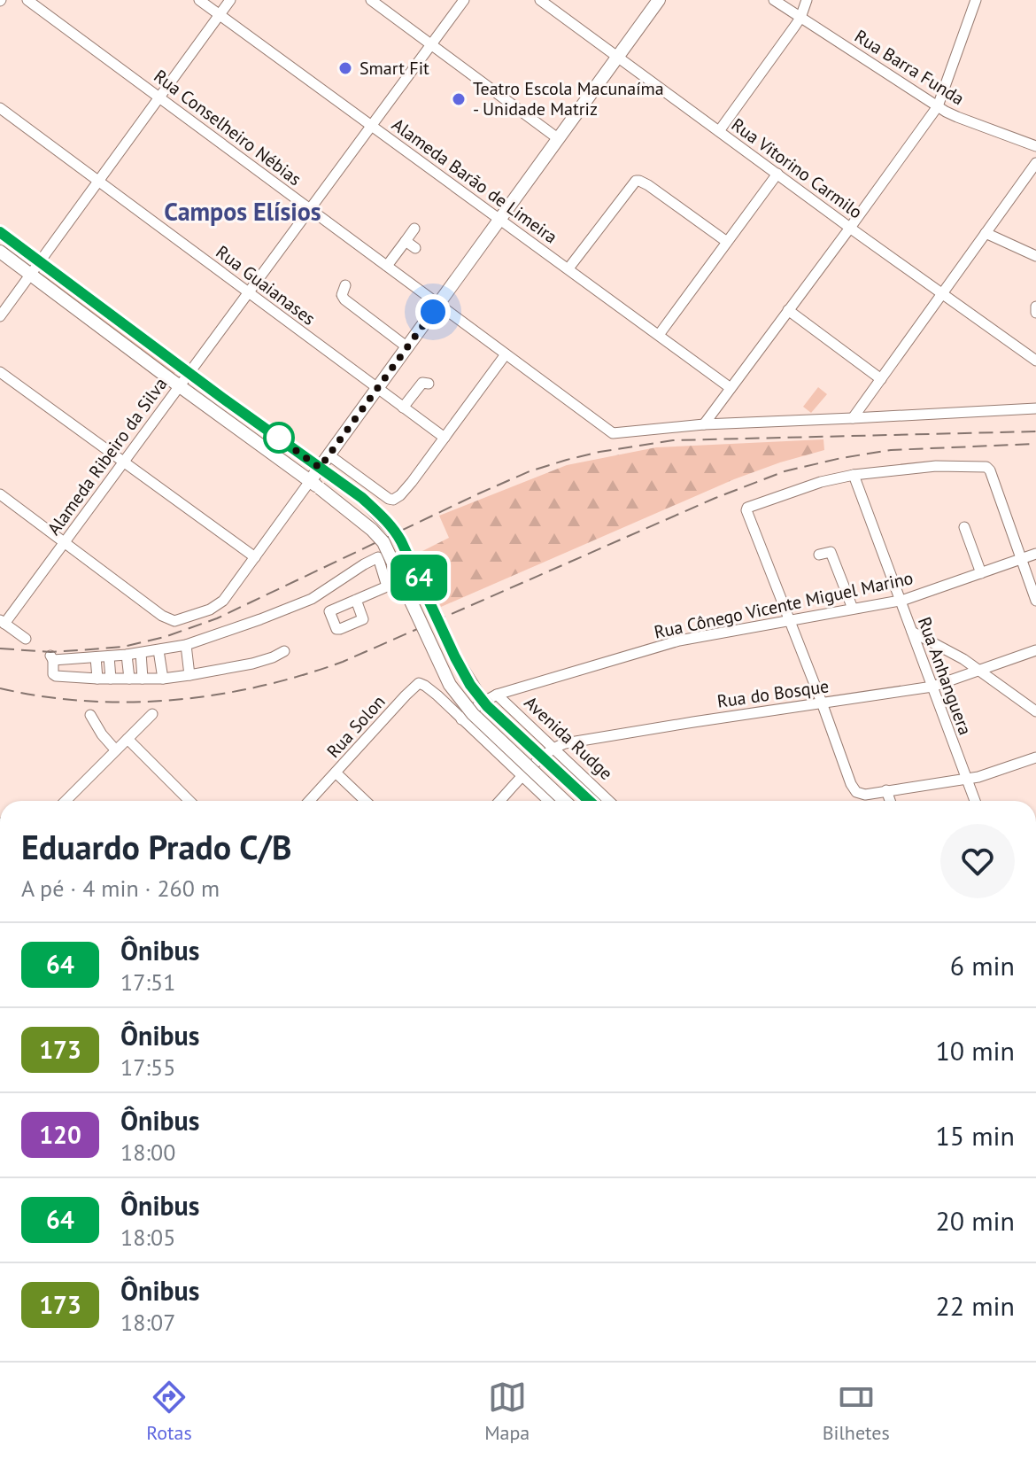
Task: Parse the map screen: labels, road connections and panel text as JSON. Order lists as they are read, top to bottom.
{
  "streets": {
    "street": [
      "Rua Barra Funda",
      "Rua Conselheiro Nébias",
      "Rua Vitorino Carmilo",
      "Alameda Barão de Limeira",
      "Rua Guaianases",
      "Alameda Ribeiro da Silva",
      "Rua Cônego Vicente Miguel Marino",
      "Rua Anhanguera",
      "Rua do Bosque",
      "Rua Solon",
      "Avenida Rudge"
    ]
  },
  "crossings": [
    ["Rua Conselheiro Nébias", "Alameda Ribeiro da Silva"],
    ["Alameda Barão de Limeira", "Alameda Ribeiro da Silva"],
    ["Rua Guaianases", "Alameda Ribeiro da Silva"],
    ["Rua Cônego Vicente Miguel Marino", "Rua Anhanguera"],
    ["Rua Cônego Vicente Miguel Marino", "Rua Solon"],
    ["Rua Cônego Vicente Miguel Marino", "Avenida Rudge"],
    ["Rua Anhanguera", "Rua do Bosque"],
    ["Rua do Bosque", "Avenida Rudge"]
  ],
  "districts": ["Campos Elísios"],
  "places": ["Smart Fit", "Teatro Escola Macunaíma - Unidade Matriz"],
  "lines": ["bus line 64"],
  "page": {
    "on_map": "64",
    "heading": ["Eduardo Prado C/B", "A pé · 4 min · 260 m"],
    "list": [
      {
        "mark": "64",
        "name": "Ônibus",
        "note": "17:51",
        "value": "6 min"
      },
      {
        "mark": "173",
        "name": "Ônibus",
        "note": "17:55",
        "value": "10 min"
      },
      {
        "mark": "120",
        "name": "Ônibus",
        "note": "18:00",
        "value": "15 min"
      },
      {
        "mark": "64",
        "name": "Ônibus",
        "note": "18:05",
        "value": "20 min"
      },
      {
        "mark": "173",
        "name": "Ônibus",
        "note": "18:07",
        "value": "22 min"
      }
    ],
    "tabs": ["Rotas", "Mapa", "Bilhetes"]
  }
}
